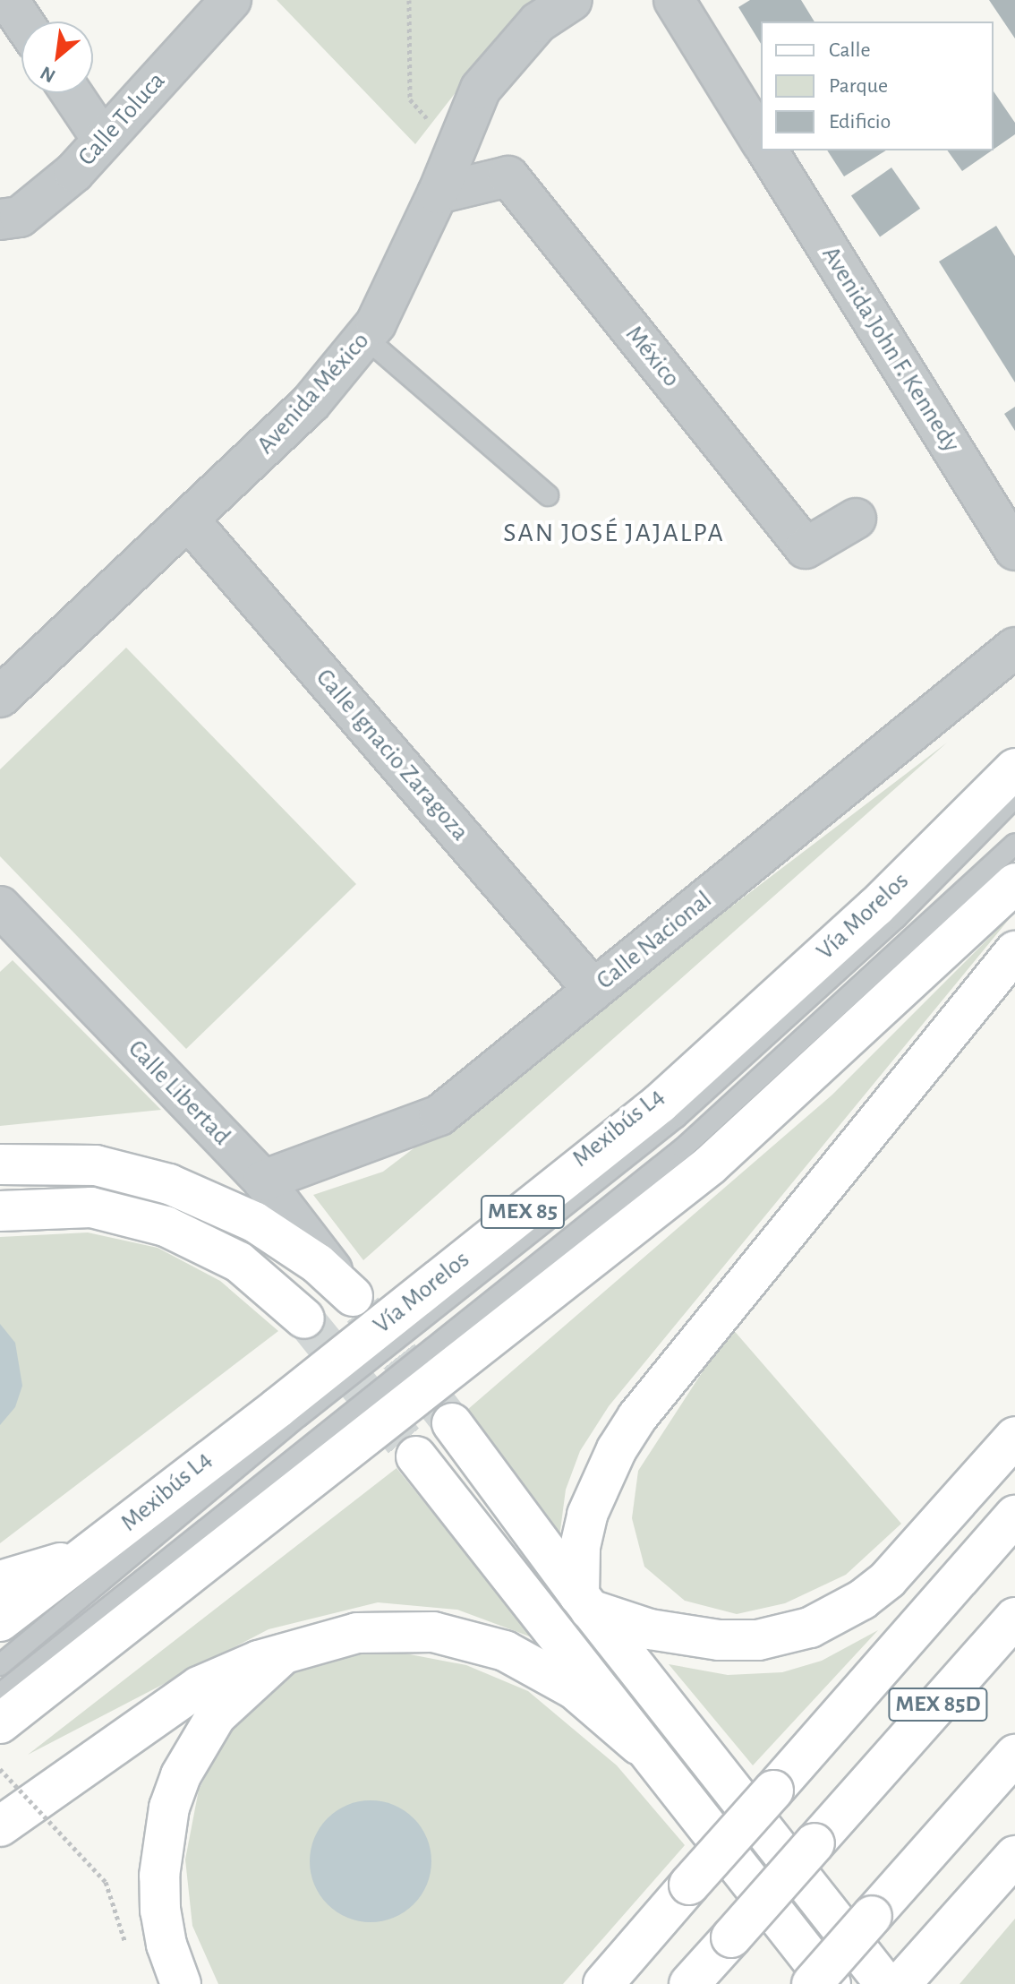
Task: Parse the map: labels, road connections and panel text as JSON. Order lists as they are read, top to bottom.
{
  "streets": {
    "main road": ["Vía Morelos", "MEX 85", "MEX 85D"],
    "street": [
      "Calle Toluca",
      "Avenida John F. Kennedy",
      "México",
      "Avenida México",
      "Calle Ignacio Zaragoza",
      "Calle Nacional",
      "Calle Libertad"
    ],
    "lane": ["Mexibús L4"]
  },
  "crossings": [
    ["México", "Avenida México"],
    ["Avenida México", "Calle Ignacio Zaragoza"],
    ["Calle Ignacio Zaragoza", "Calle Nacional"],
    ["Calle Nacional", "Calle Libertad"]
  ],
  "districts": ["SAN JOSÉ JAJALPA"],
  "legend": ["Calle", "Parque", "Edificio"],
  "north": "bottom left"
}
